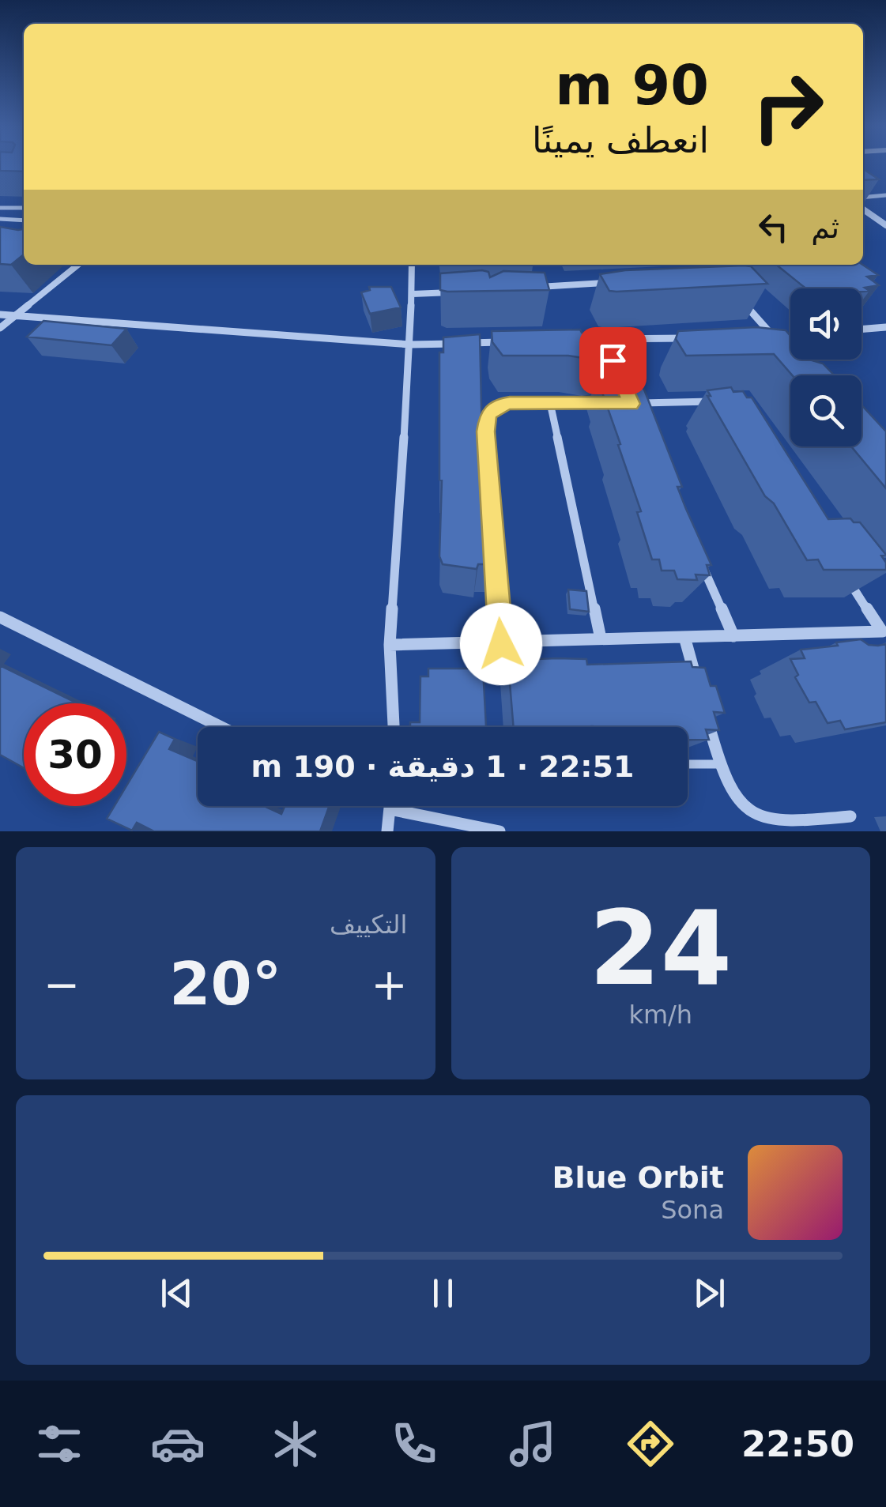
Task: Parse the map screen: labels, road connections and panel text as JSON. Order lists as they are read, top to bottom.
{
  "page": {
    "turn": ["90 m", "انعطف يمينًا"],
    "then": "ثم",
    "limit": "30",
    "trip": "22:51 · 1 دقيقة · 190 m",
    "tile": [
      ["24", "km/h"],
      "التكييف"
    ],
    "heat": ["−", "20°", "+"],
    "song": ["Blue Orbit", "Sona"],
    "tabs": "22:50"
  }
}
